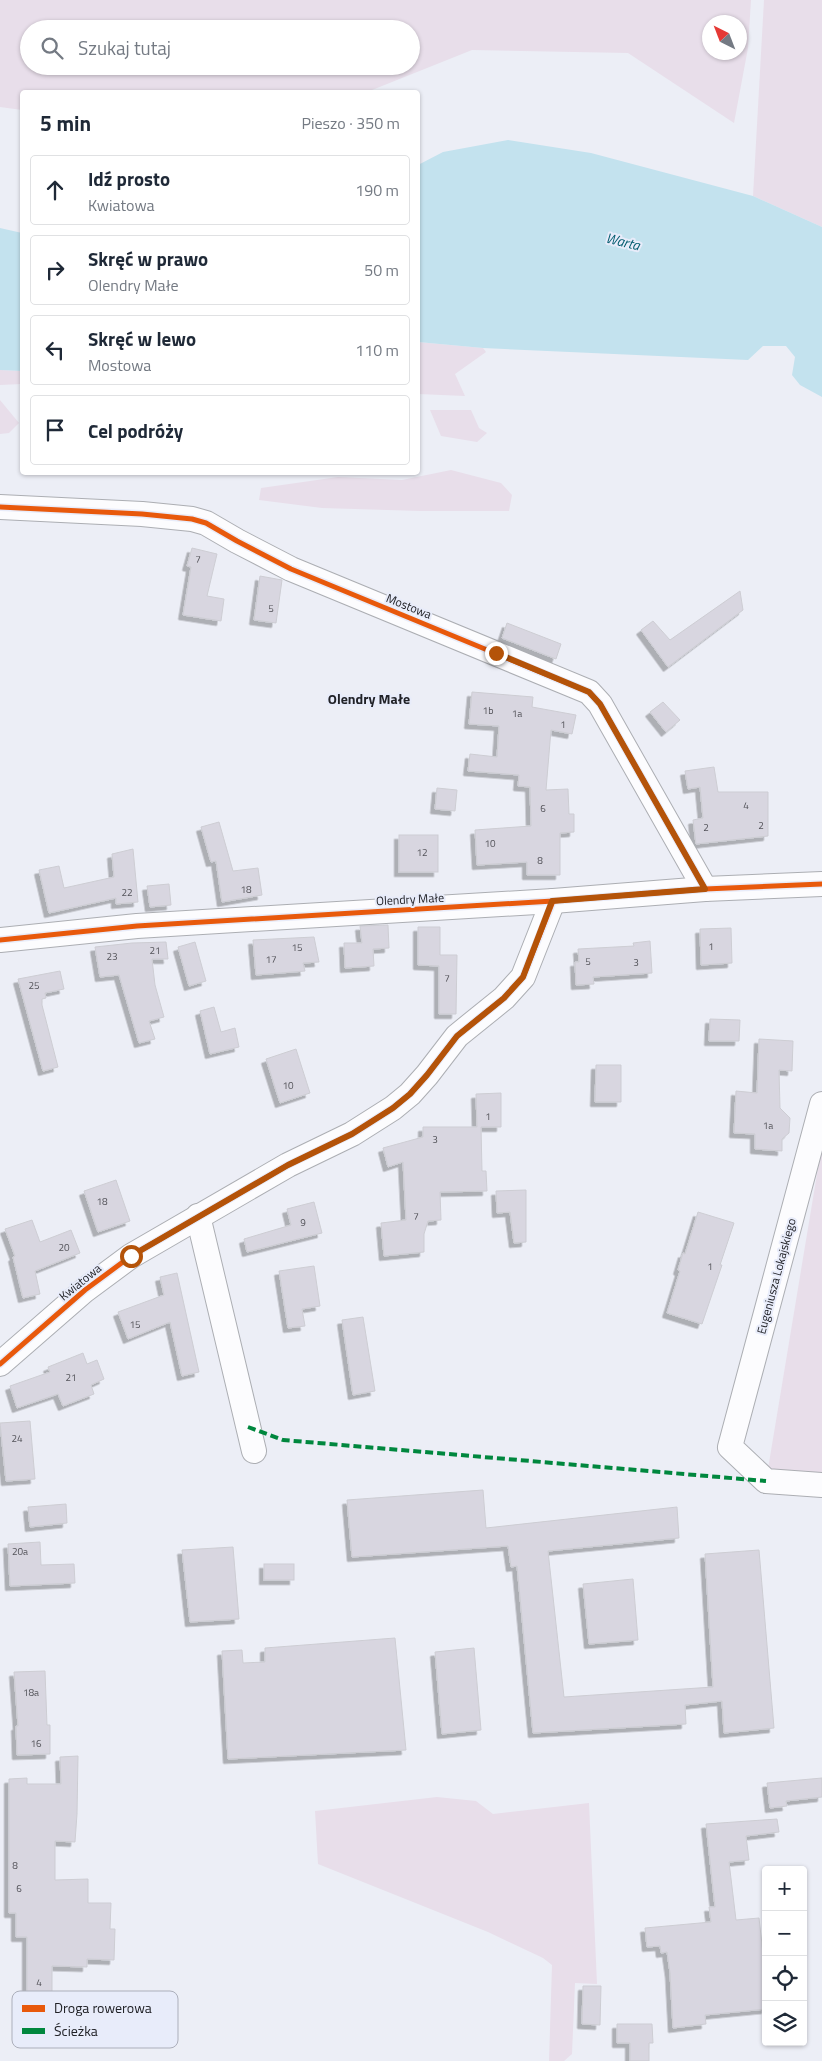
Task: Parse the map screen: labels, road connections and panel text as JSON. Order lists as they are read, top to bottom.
{
  "streets": {
    "street": [
      "Mostowa",
      "Olendry Małe",
      "Eugeniusza Lokajskiego",
      "Kwiatowa"
    ]
  },
  "crossings": [
    ["Mostowa", "Olendry Małe"],
    ["Olendry Małe", "Kwiatowa"]
  ],
  "districts": ["Olendry Małe"],
  "water": ["Warta"],
  "house_numbers": [
    "7",
    "5",
    "1b",
    "1a",
    "1",
    "4",
    "6",
    "2",
    "2",
    "10",
    "12",
    "8",
    "18",
    "22",
    "1",
    "15",
    "21",
    "23",
    "17",
    "5",
    "3",
    "7",
    "25",
    "10",
    "1",
    "1a",
    "3",
    "18",
    "7",
    "9",
    "20",
    "1",
    "15",
    "21",
    "24",
    "20a",
    "18a",
    "16",
    "8",
    "6",
    "4"
  ],
  "legend": ["Droga rowerowa", "Ścieżka"],
  "north": "top left",
  "page": {
    "search": "Szukaj tutaj",
    "heading": ["5 min", "Pieszo · 350 m"],
    "list": [
      ["Idź prosto", "Kwiatowa", "190 m"],
      ["Skręć w prawo", "Olendry Małe", "50 m"],
      ["Skręć w lewo", "Mostowa", "110 m"],
      "Cel podróży"
    ],
    "map_buttons": ["+", "−"]
  }
}
